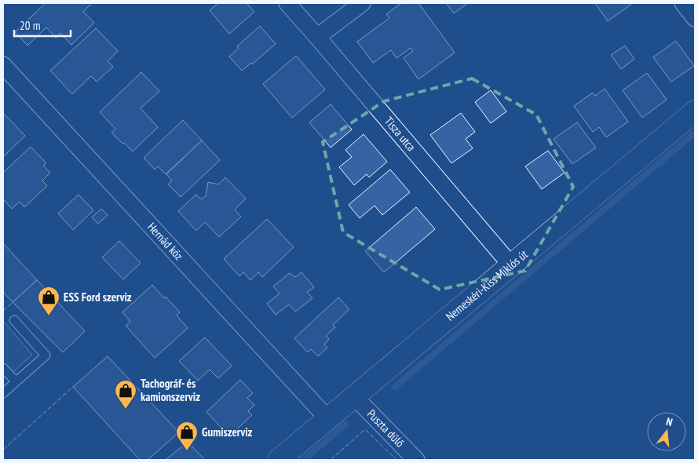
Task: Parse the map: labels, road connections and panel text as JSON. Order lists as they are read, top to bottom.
{
  "streets": {
    "street": [
      "Tisza utca",
      "Hernád köz",
      "Nemeskéri-Kiss Miklós út",
      "Puszta dűlő"
    ]
  },
  "crossings": [
    ["Tisza utca", "Nemeskéri-Kiss Miklós út"],
    ["Hernád köz", "Nemeskéri-Kiss Miklós út"],
    ["Nemeskéri-Kiss Miklós út", "Puszta dűlő"]
  ],
  "places": {
    "shop": ["ESS Ford szerviz", "Tachográf- és kamionszerviz", "Gumiszerviz"]
  },
  "scale_bar": "20 m",
  "north": "top"
}
